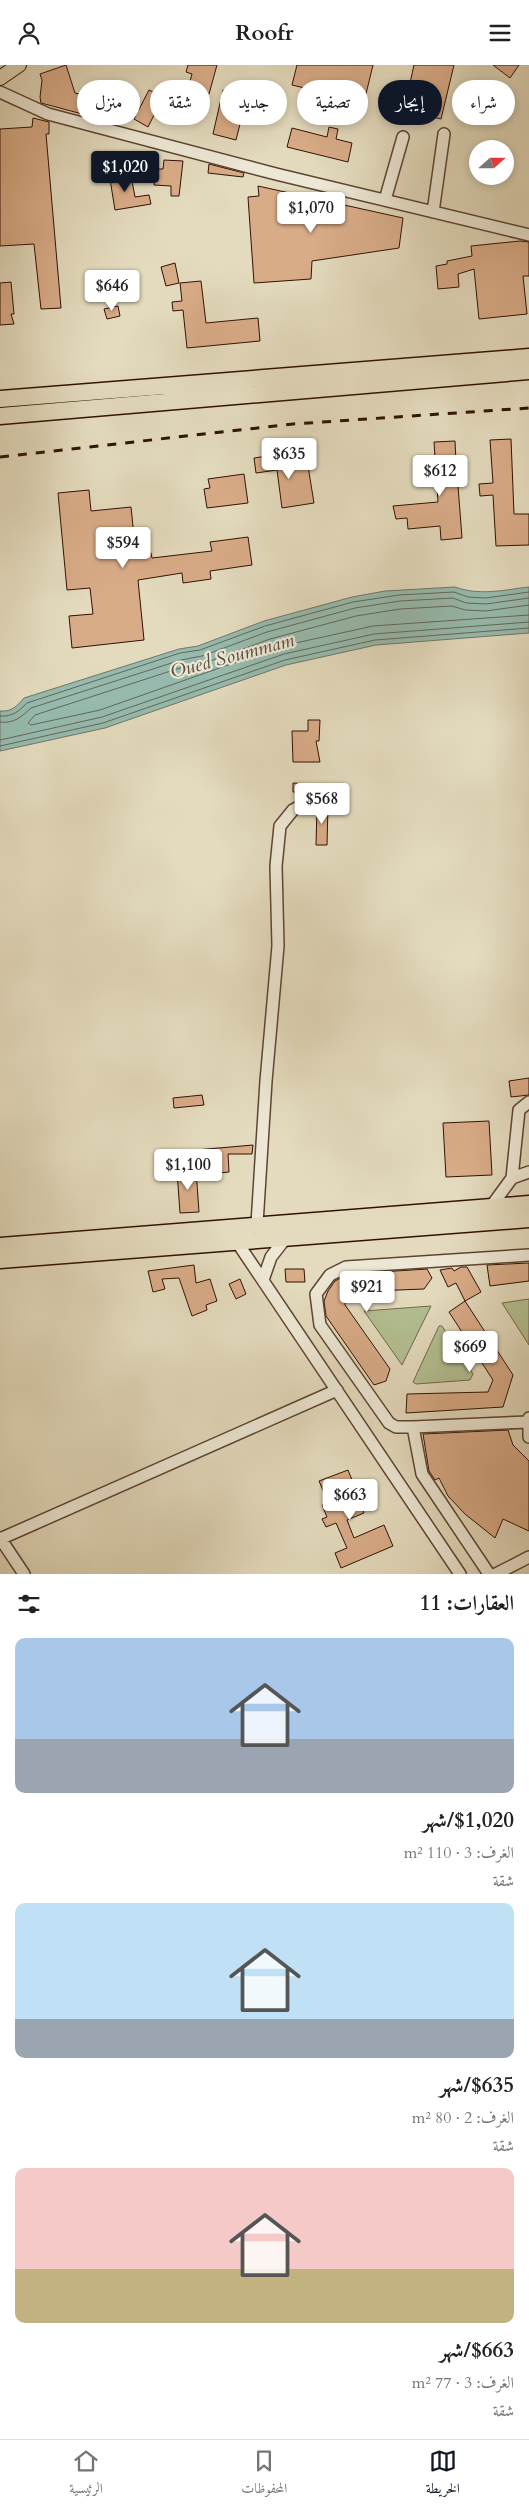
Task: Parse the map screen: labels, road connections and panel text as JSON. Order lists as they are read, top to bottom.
{
  "water": ["Oued Soummam"],
  "north": "right",
  "page": {
    "header": "Roofr",
    "chip": [
      "شراء",
      "إيجار",
      "تصفية",
      "جديد",
      "شقة",
      "منزل"
    ],
    "price": [
      "$1,020",
      "$1,070",
      "$646",
      "$635",
      "$612",
      "$594",
      "$568",
      "$1,100",
      "$921",
      "$669",
      "$663"
    ],
    "heading": "العقارات: 11",
    "list": [
      {
        "name": "$1,020/شهر",
        "note": "الغرف: 3 · 110 m² · شقة"
      },
      {
        "name": "$635/شهر",
        "note": "الغرف: 2 · 80 m² · شقة"
      },
      {
        "name": "$663/شهر",
        "note": "الغرف: 3 · 77 m² · شقة"
      }
    ],
    "tabs": ["الخريطة", "المحفوظات", "الرئيسية"]
  }
}
